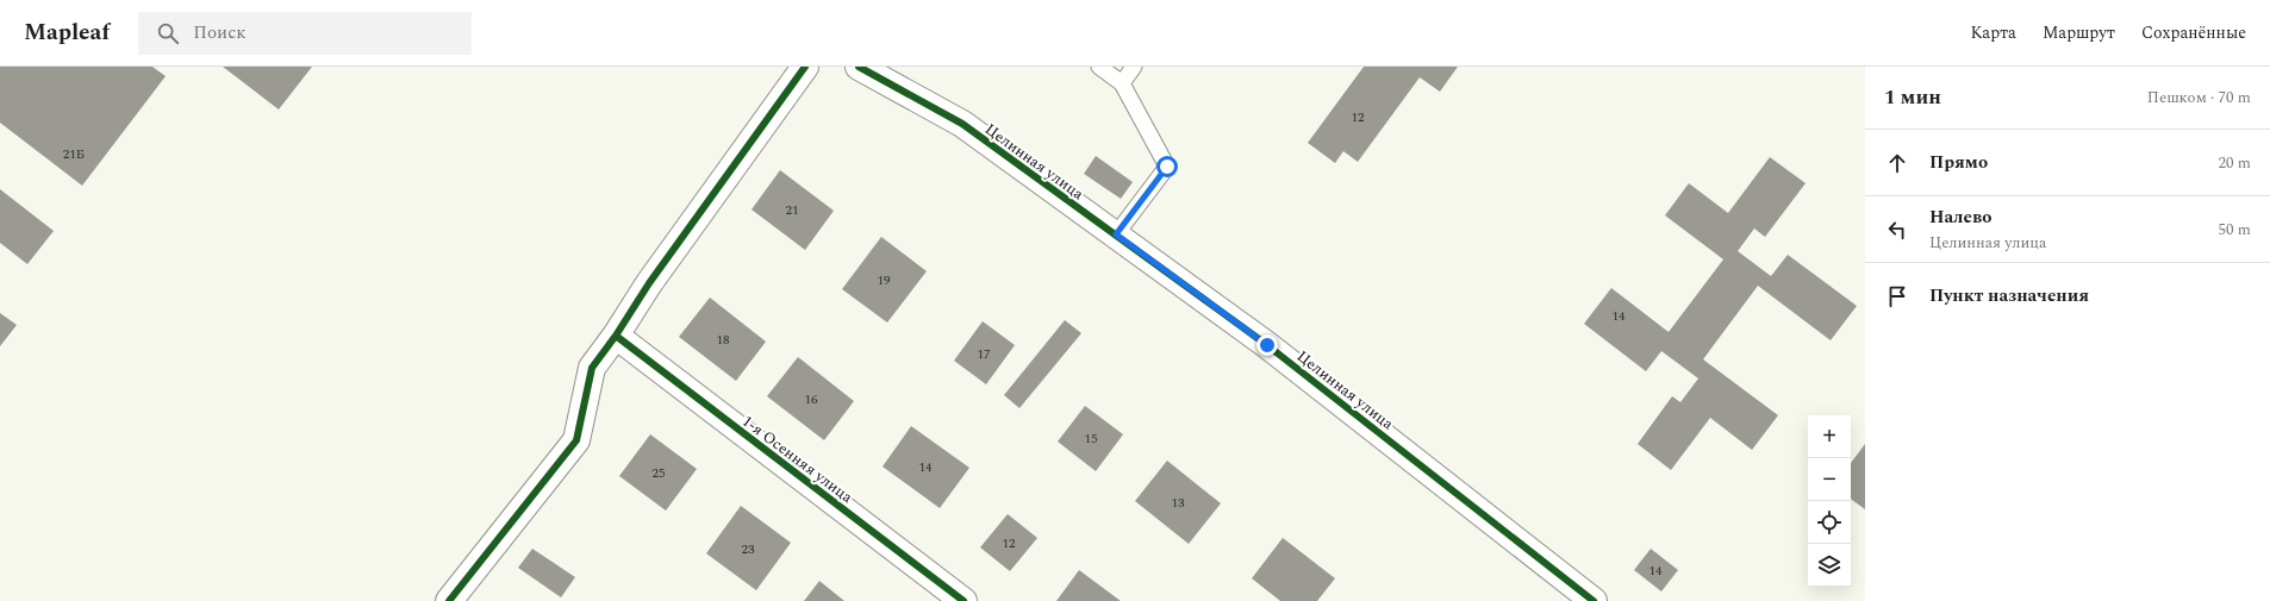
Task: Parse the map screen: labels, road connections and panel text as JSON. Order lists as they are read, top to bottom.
{
  "streets": {
    "street": ["Целинная улица", "1-я Осенняя улица"]
  },
  "house_numbers": [
    "12",
    "21Б",
    "21",
    "19",
    "14",
    "18",
    "17",
    "16",
    "15",
    "14",
    "25",
    "13",
    "12",
    "23",
    "14"
  ],
  "page": {
    "header": "Mapleaf",
    "search": "Поиск",
    "nav": ["Карта", "Маршрут", "Сохранённые"],
    "heading": ["1 мин", "Пешком · 70 m"],
    "list": [
      ["Прямо", "20 m"],
      ["Налево", "Целинная улица", "50 m"],
      "Пункт назначения"
    ],
    "map_buttons": ["+", "−"]
  }
}
